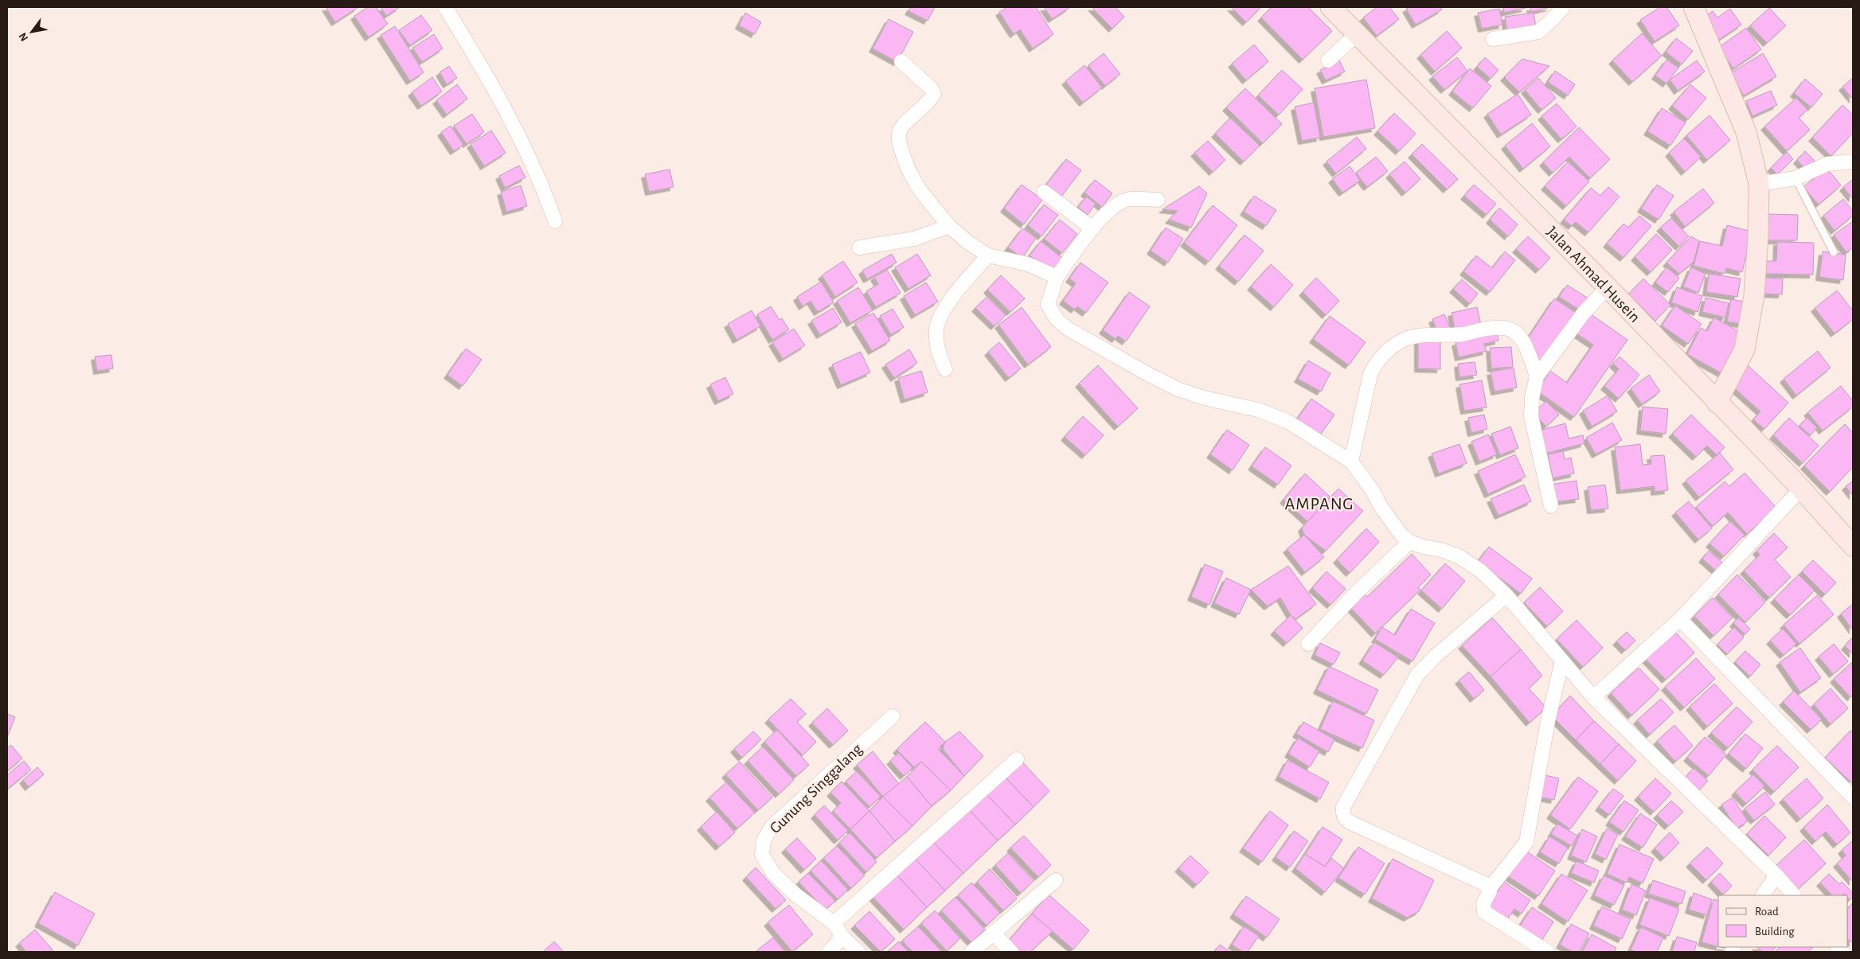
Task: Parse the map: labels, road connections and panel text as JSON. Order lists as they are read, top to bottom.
{
  "streets": {
    "main road": ["Jalan Ahmad Husein"],
    "street": ["Gunung Singgalang"]
  },
  "districts": ["AMPANG"],
  "legend": ["Road", "Building"],
  "north": "bottom left"
}
